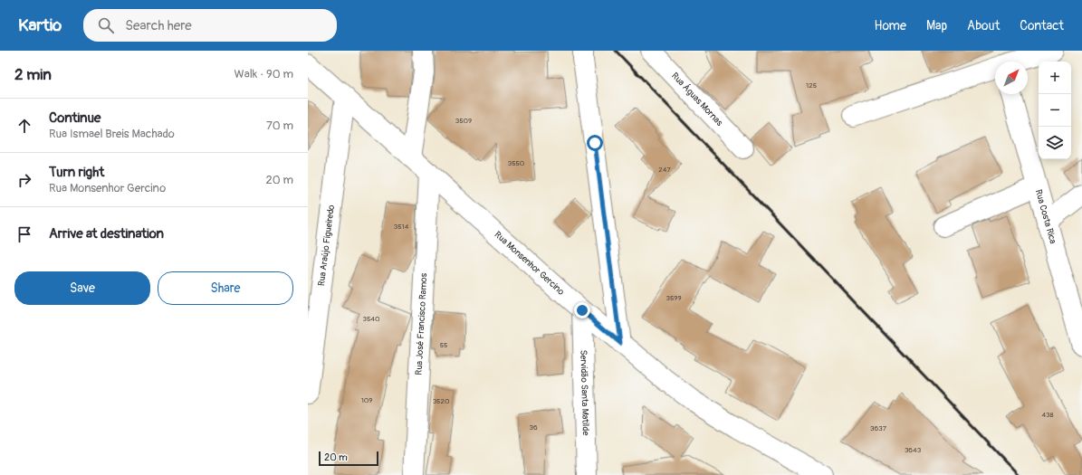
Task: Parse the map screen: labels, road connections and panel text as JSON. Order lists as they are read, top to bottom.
{
  "streets": {
    "street": [
      "Rua Águas Mornas",
      "Rua Costa Rica",
      "Rua Araújo Figueiredo",
      "Rua Monsenhor Gercino",
      "Rua José Francisco Ramos",
      "Servidão Santa Matilde"
    ]
  },
  "crossings": [
    ["Rua Araújo Figueiredo", "Rua Monsenhor Gercino"],
    ["Rua Monsenhor Gercino", "Rua José Francisco Ramos"],
    ["Rua Monsenhor Gercino", "Servidão Santa Matilde"]
  ],
  "house_numbers": [
    "125",
    "3509",
    "3550",
    "247",
    "3514",
    "3599",
    "3540",
    "55",
    "109",
    "3520",
    "438",
    "36",
    "3637",
    "3643"
  ],
  "scale_bar": "20 m",
  "north": "top right",
  "page": {
    "header": "Kartio",
    "search": "Search here",
    "nav": [
      "Home",
      "Map",
      "About",
      "Contact"
    ],
    "heading": ["2 min", "Walk · 90 m"],
    "map_buttons": ["+", "−"],
    "list": [
      ["Continue", "Rua Ismael Breis Machado", "70 m"],
      ["Turn right", "Rua Monsenhor Gercino", "20 m"],
      "Arrive at destination"
    ],
    "buttons": ["Save", "Share"],
    "scale": "20 m"
  }
}
